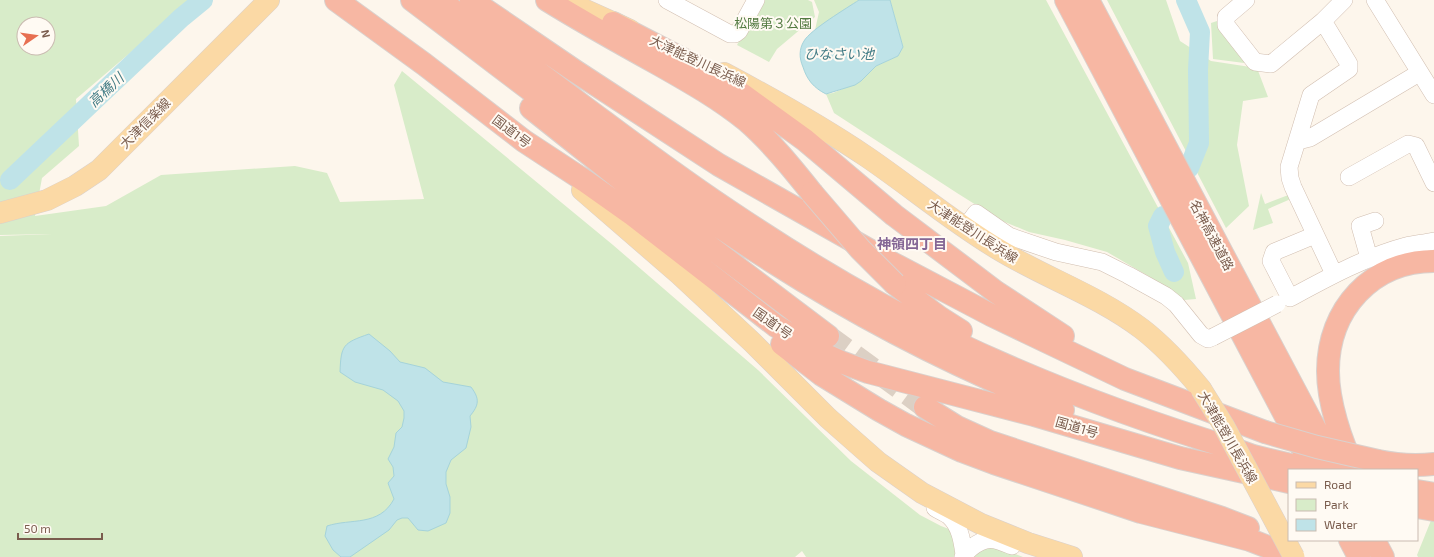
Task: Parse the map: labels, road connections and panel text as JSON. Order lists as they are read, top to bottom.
{
  "streets": {
    "highway": ["国道1号", "名神高速道路"],
    "main road": ["大津能登川長浜線", "大津信楽線"]
  },
  "districts": ["神領四丁目"],
  "water": ["ひなさい池", "高橋川"],
  "parks": ["松陽第３公園"],
  "legend": ["Road", "Park", "Water"],
  "scale_bar": "50 m",
  "north": "right"
}
